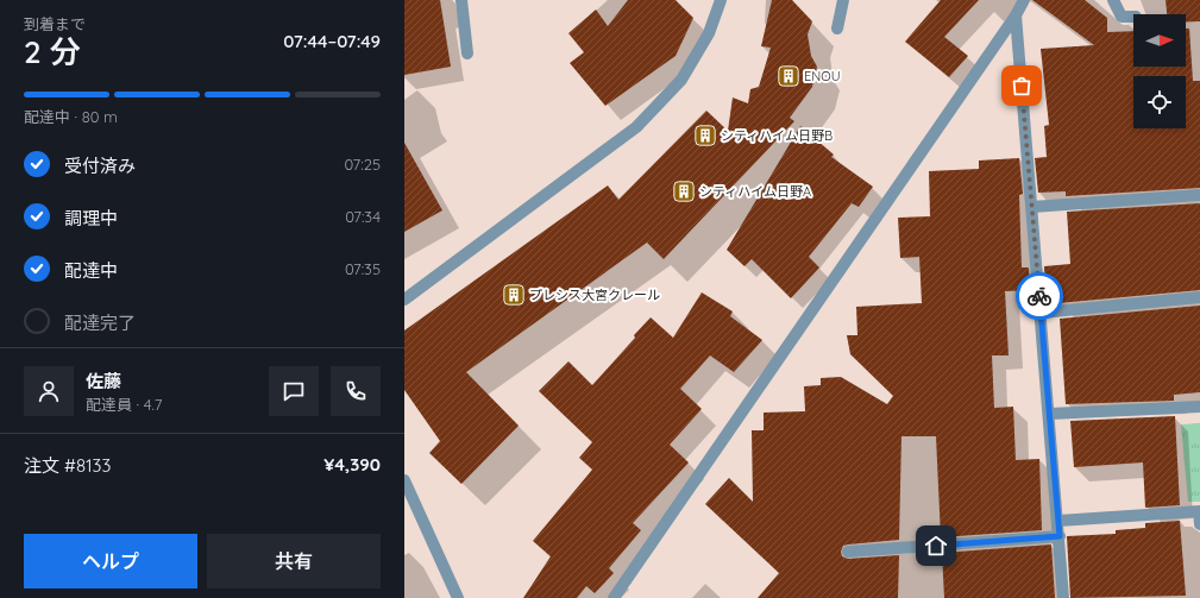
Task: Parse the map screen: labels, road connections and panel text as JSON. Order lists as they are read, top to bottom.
{
  "places": {
    "building": [
      "ENOU",
      "シティハイム日野B",
      "シティハイム日野A",
      "プレシス大宮クレール"
    ]
  },
  "north": "right",
  "page": {
    "heading": ["2 分", "到着まで", "07:44–07:49"],
    "panel": [
      "佐藤",
      "配達員 · 4.7",
      "注文 #8133",
      "¥4,390"
    ],
    "bar": "配達中 · 80 m",
    "list": [
      ["受付済み", "07:25"],
      ["調理中", "07:34"],
      ["配達中", "07:35"],
      "配達完了"
    ],
    "buttons": ["ヘルプ", "共有"]
  }
}
